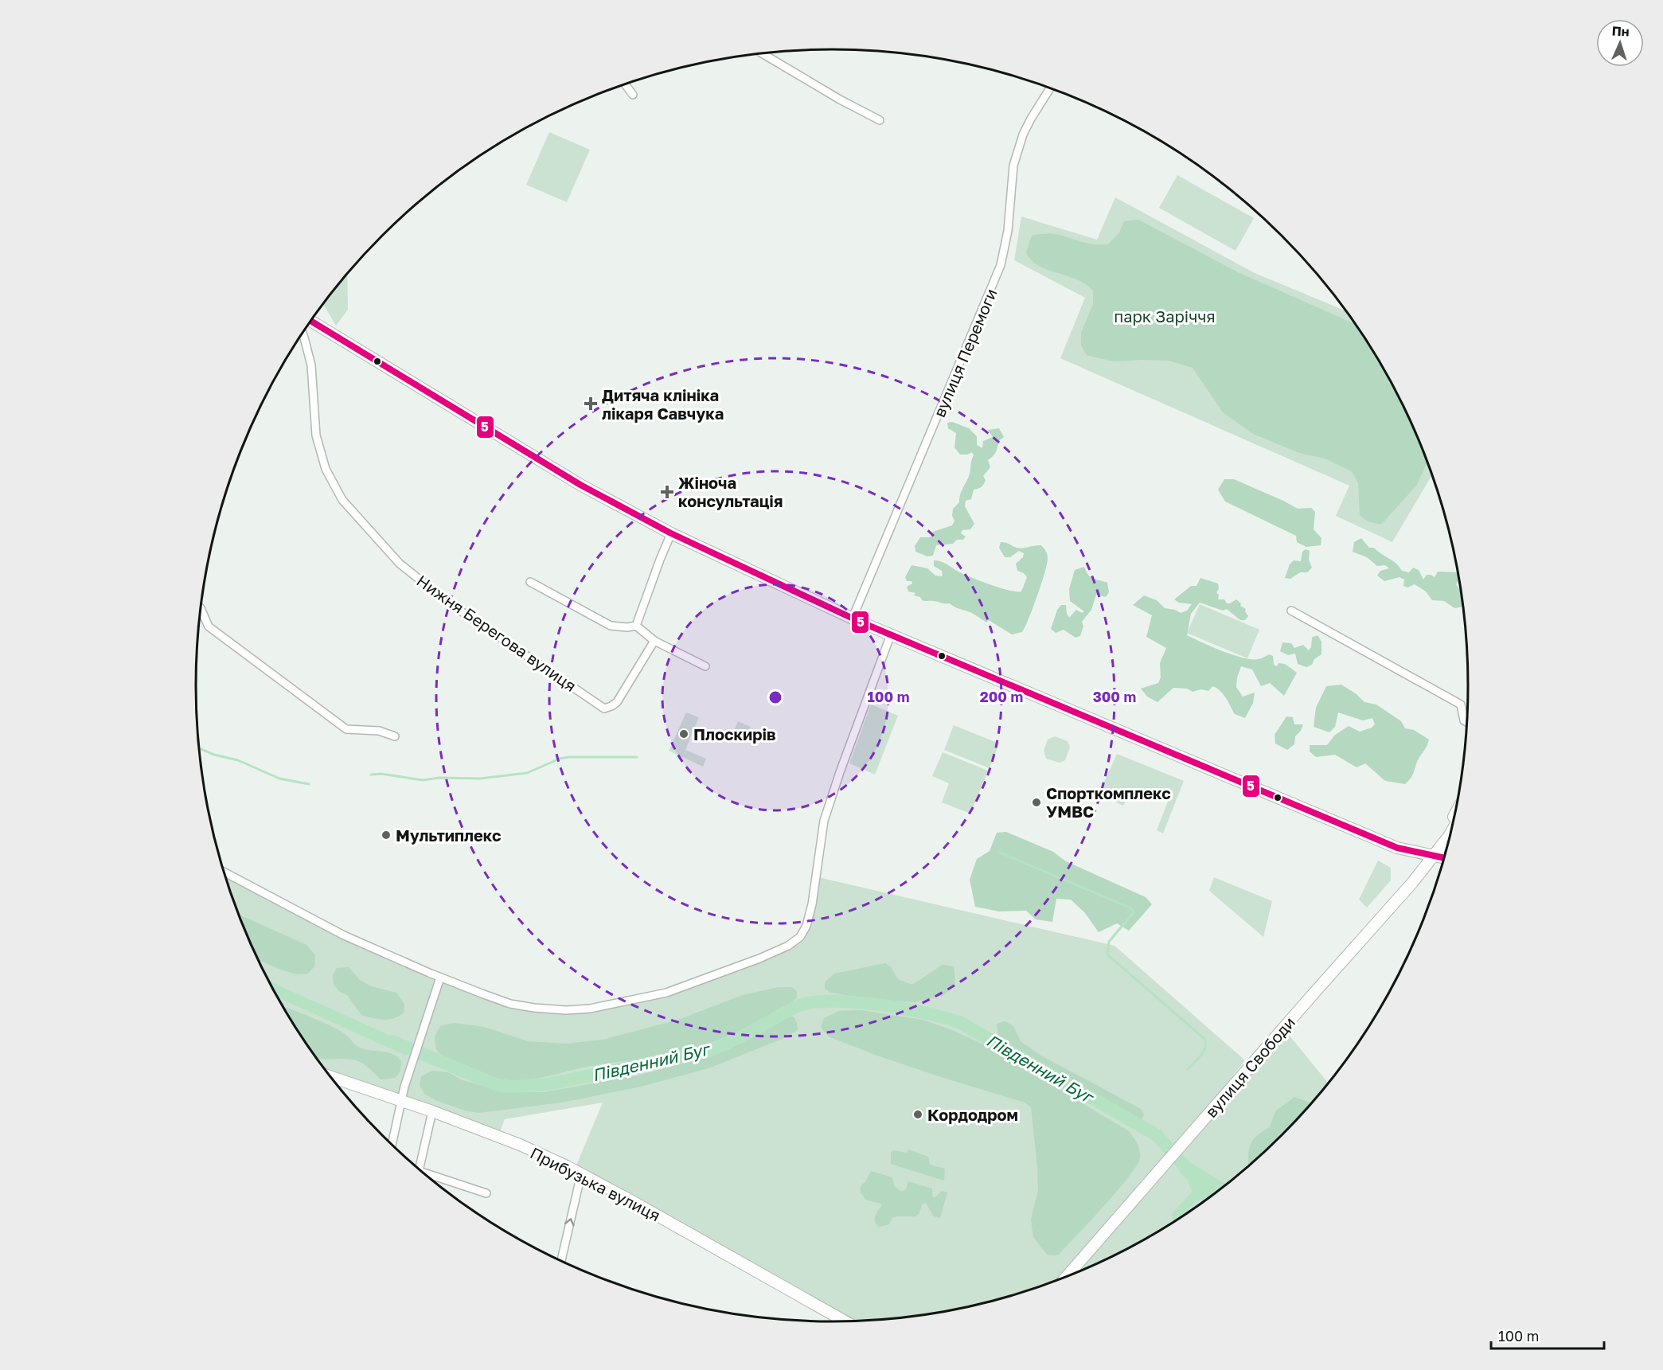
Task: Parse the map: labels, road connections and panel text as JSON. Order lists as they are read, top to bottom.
{
  "streets": {
    "street": [
      "вулиця Перемоги",
      "Нижня Берегова вулиця",
      "вулиця Свободи",
      "Прибузька вулиця"
    ]
  },
  "water": ["Південний Буг"],
  "parks": ["парк Заріччя"],
  "places": {
    "health": ["Дитяча клініка лікаря Савчука", "Жіноча консультація"],
    "other": [
      "Плоскирів",
      "Спорткомплекс УМВС",
      "Мультиплекс",
      "Кордодром"
    ]
  },
  "lines": ["transit line 5"],
  "scale_bar": "100 m",
  "north": "top",
  "rings": ["100 m", "200 m", "300 m"]
}
